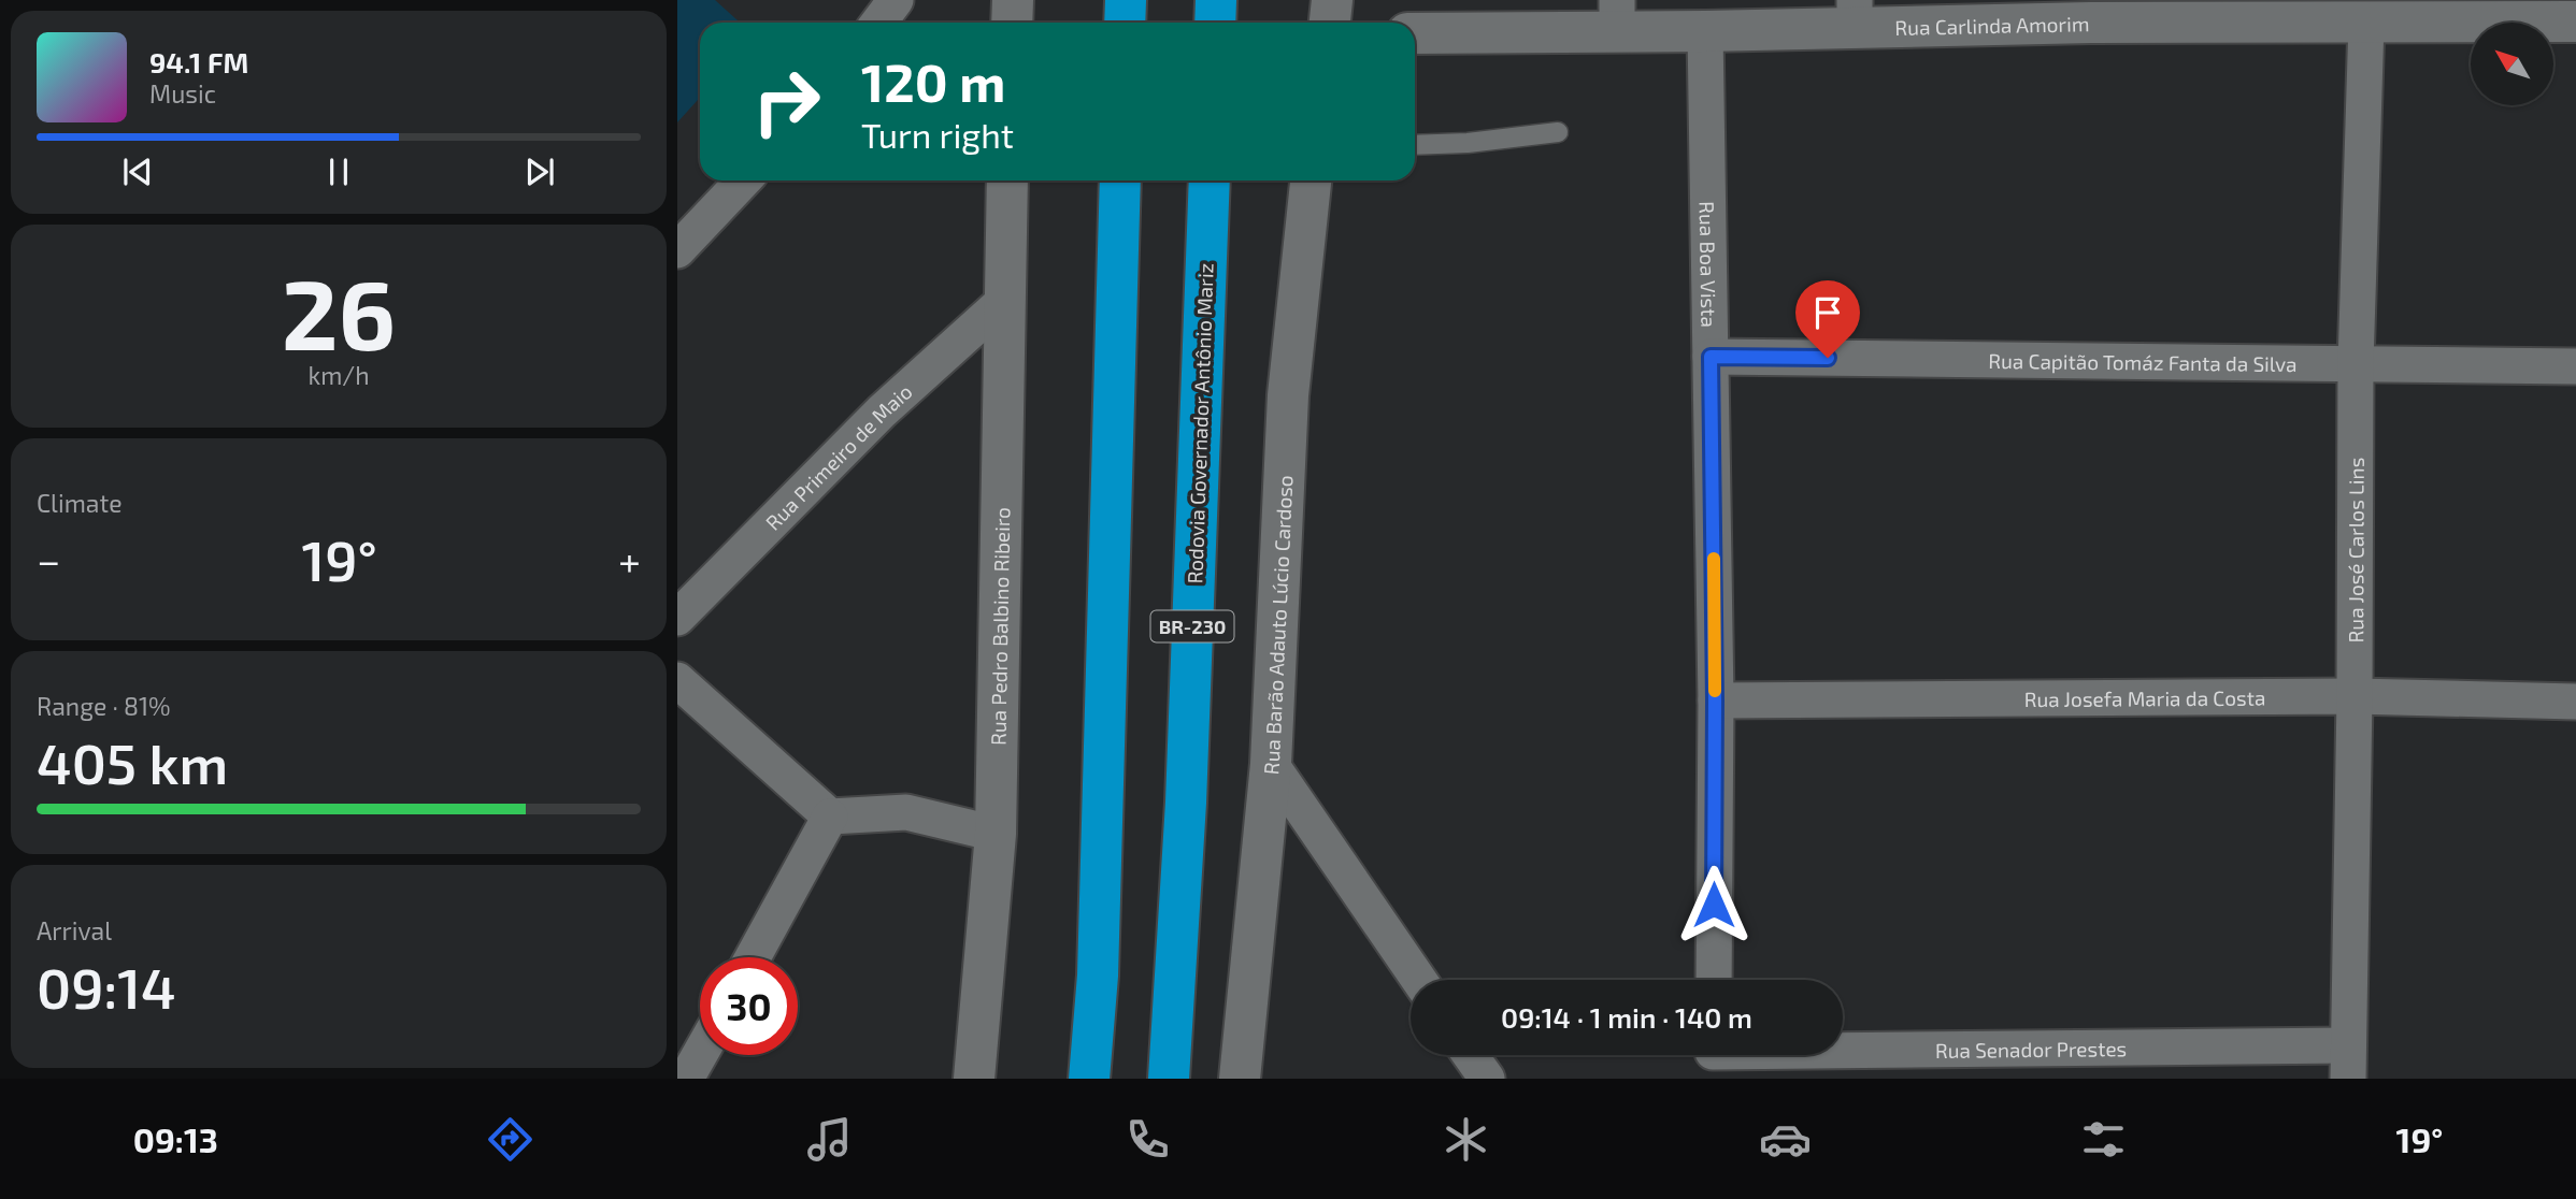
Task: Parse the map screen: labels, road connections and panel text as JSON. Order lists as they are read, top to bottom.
{
  "streets": {
    "highway": ["Rodovia Governador Antônio Mariz", "BR-230"],
    "street": [
      "Rua Carlinda Amorim",
      "Rua Boa Vista",
      "Rua Capitão Tomáz Fanta da Silva",
      "Rua Primeiro de Maio",
      "Rua José Carlos Lins",
      "Rua Pedro Balbino Ribeiro",
      "Rua Barão Adauto Lúcio Cardoso",
      "Rua Josefa Maria da Costa",
      "Rua Senador Prestes"
    ]
  },
  "crossings": [
    ["Rua Carlinda Amorim", "Rua Boa Vista"],
    ["Rua Carlinda Amorim", "Rua José Carlos Lins"],
    ["Rua Boa Vista", "Rua Capitão Tomáz Fanta da Silva"],
    ["Rua Boa Vista", "Rua Josefa Maria da Costa"],
    ["Rua Capitão Tomáz Fanta da Silva", "Rua José Carlos Lins"],
    ["Rua Primeiro de Maio", "Rua Pedro Balbino Ribeiro"],
    ["Rua José Carlos Lins", "Rua Josefa Maria da Costa"],
    ["Rua José Carlos Lins", "Rua Senador Prestes"]
  ],
  "north": "top left",
  "page": {
    "turn": ["120 m", "Turn right"],
    "song": ["94.1 FM", "Music"],
    "tile": [
      ["26", "km/h"],
      "Climate",
      ["Range · 81%", "405 km"],
      ["Arrival", "09:14"]
    ],
    "heat": ["−", "19°", "+"],
    "limit": "30",
    "trip": "09:14 · 1 min · 140 m",
    "tabs": ["09:13", "19°"]
  }
}
